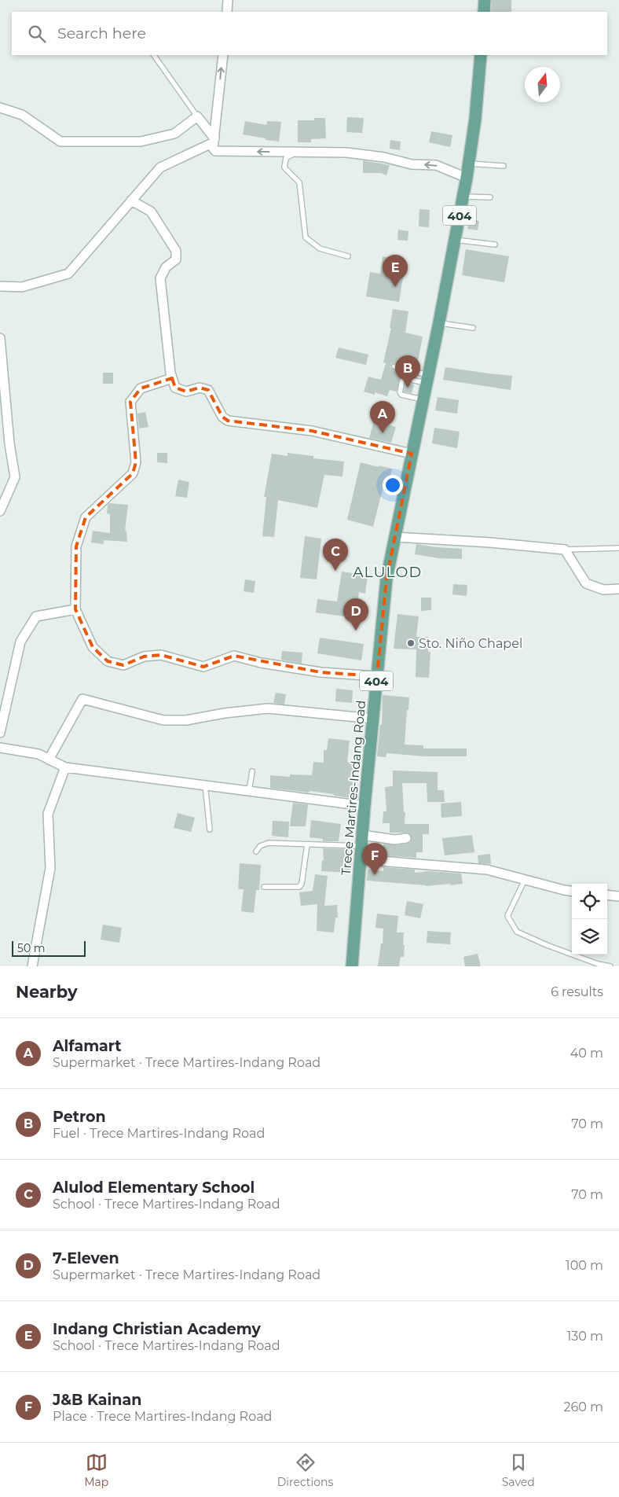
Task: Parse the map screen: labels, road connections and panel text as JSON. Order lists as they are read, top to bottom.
{
  "streets": {
    "main road": ["404", "Trece Martires-Indang Road"]
  },
  "districts": ["ALULOD"],
  "places": ["Sto. Niño Chapel"],
  "scale_bar": "50 m",
  "north": "top",
  "page": {
    "search": "Search here",
    "pins": [
      "E",
      "B",
      "A",
      "C",
      "D",
      "F"
    ],
    "scale": "50 m",
    "heading": ["Nearby", "6 results"],
    "list": [
      {
        "mark": "A",
        "name": "Alfamart",
        "note": "Supermarket · Trece Martires-Indang Road",
        "value": "40 m"
      },
      {
        "mark": "B",
        "name": "Petron",
        "note": "Fuel · Trece Martires-Indang Road",
        "value": "70 m"
      },
      {
        "mark": "C",
        "name": "Alulod Elementary School",
        "note": "School · Trece Martires-Indang Road",
        "value": "70 m"
      },
      {
        "mark": "D",
        "name": "7-Eleven",
        "note": "Supermarket · Trece Martires-Indang Road",
        "value": "100 m"
      },
      {
        "mark": "E",
        "name": "Indang Christian Academy",
        "note": "School · Trece Martires-Indang Road",
        "value": "130 m"
      },
      {
        "mark": "F",
        "name": "J&B Kainan",
        "note": "Place · Trece Martires-Indang Road",
        "value": "260 m"
      }
    ],
    "nav": ["Map", "Directions", "Saved"]
  }
}
